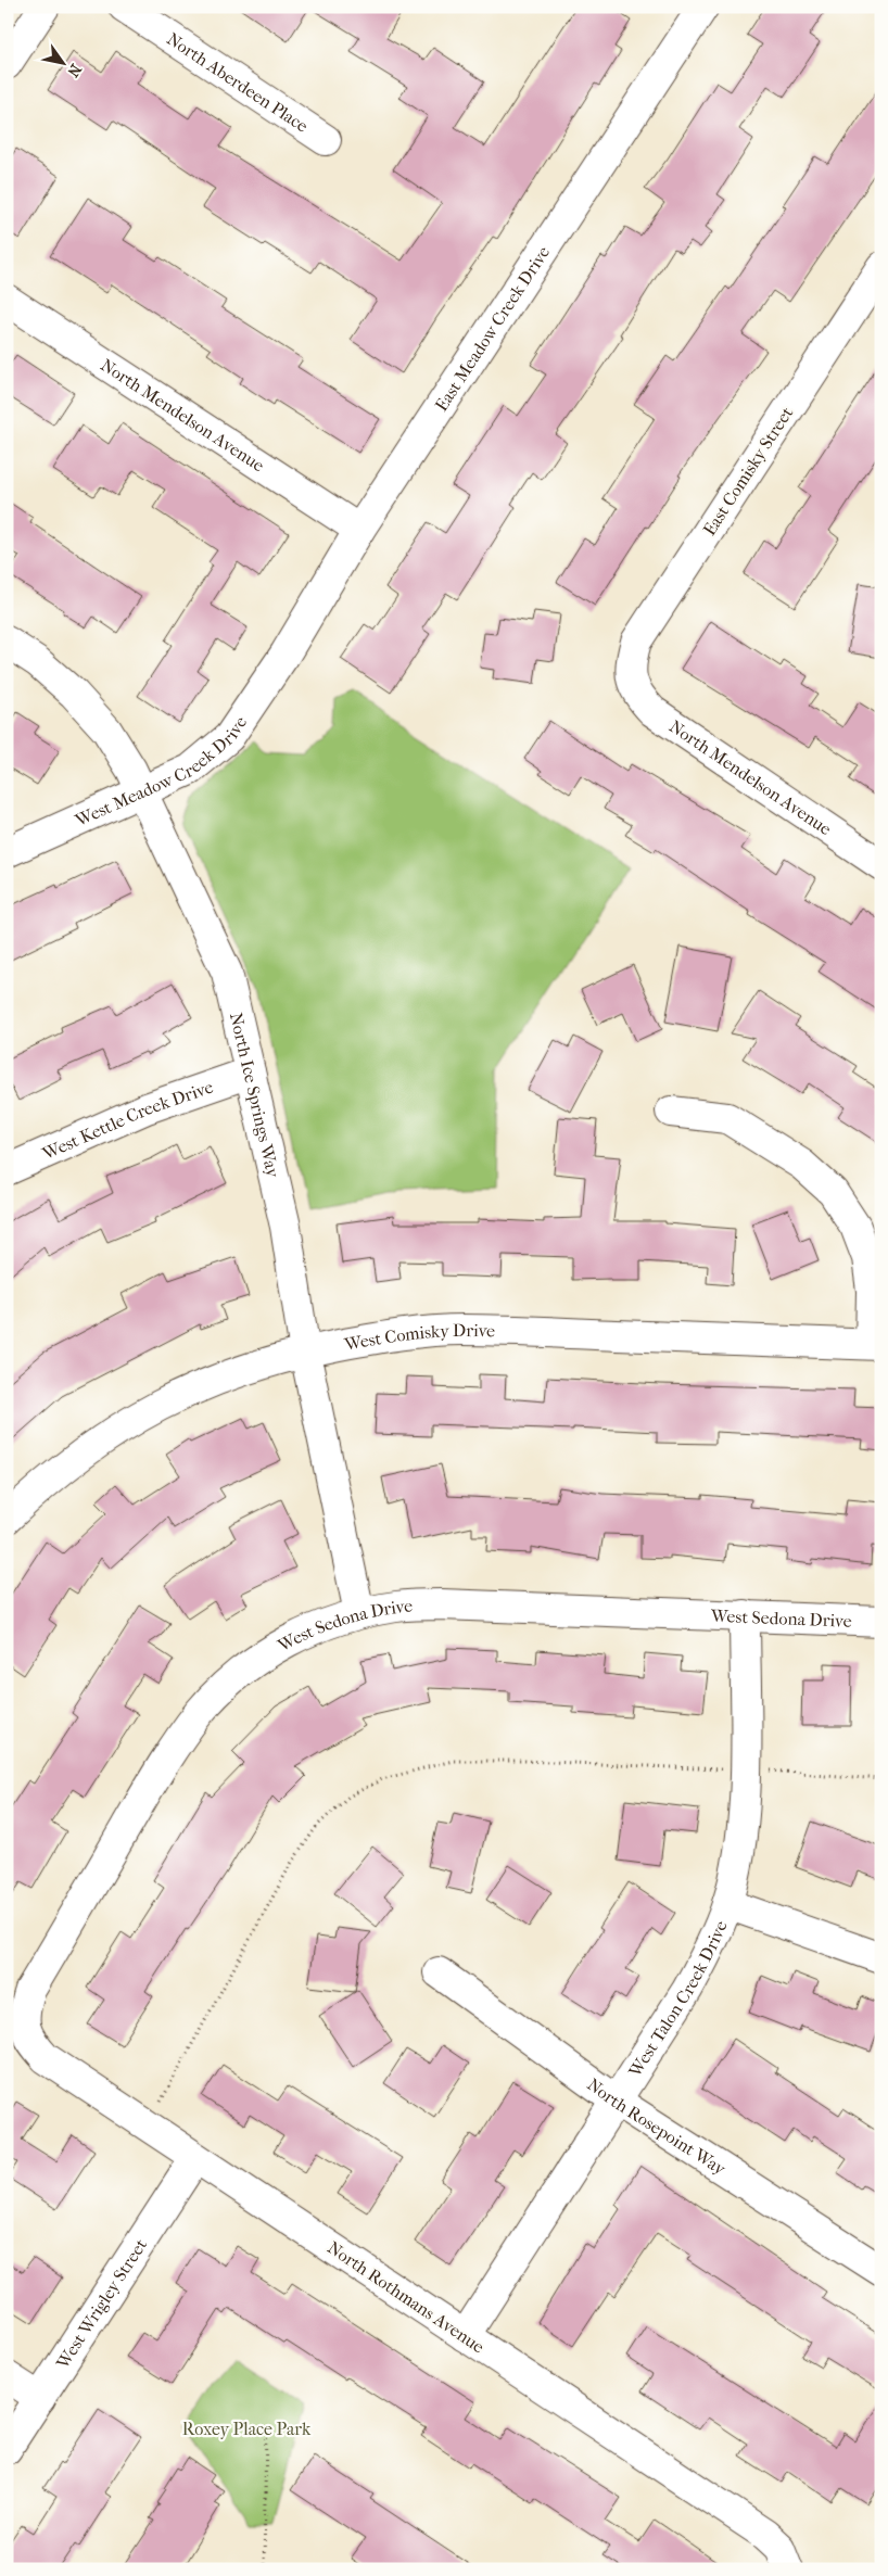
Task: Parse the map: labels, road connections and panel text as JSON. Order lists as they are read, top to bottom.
{
  "streets": {
    "street": [
      "North Aberdeen Place",
      "East Meadow Creek Drive",
      "North Mendelson Avenue",
      "East Comisky Street",
      "West Meadow Creek Drive",
      "North Ice Springs Way",
      "West Kettle Creek Drive",
      "West Comisky Drive",
      "West Sedona Drive",
      "West Talon Creek Drive",
      "North Rosepoint Way",
      "North Rothmans Avenue",
      "West Wrigley Street"
    ]
  },
  "crossings": [
    ["East Meadow Creek Drive", "North Mendelson Avenue"],
    ["East Meadow Creek Drive", "West Meadow Creek Drive"],
    ["North Mendelson Avenue", "East Comisky Street"],
    ["West Meadow Creek Drive", "North Ice Springs Way"],
    ["North Ice Springs Way", "West Kettle Creek Drive"],
    ["North Ice Springs Way", "West Comisky Drive"],
    ["North Ice Springs Way", "West Sedona Drive"],
    ["West Sedona Drive", "West Talon Creek Drive"],
    ["West Sedona Drive", "North Rothmans Avenue"],
    ["West Talon Creek Drive", "North Rosepoint Way"],
    ["West Talon Creek Drive", "North Rothmans Avenue"],
    ["North Rothmans Avenue", "West Wrigley Street"]
  ],
  "parks": ["Roxey Place Park"],
  "north": "bottom right"
}
